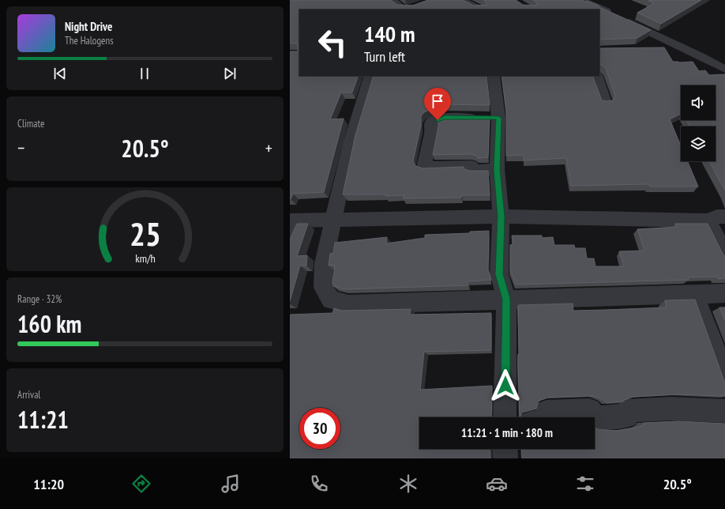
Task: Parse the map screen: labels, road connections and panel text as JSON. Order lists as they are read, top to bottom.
{
  "page": {
    "turn": ["140 m", "Turn left"],
    "song": ["Night Drive", "The Halogens"],
    "tile": [
      "Climate",
      ["Range · 32%", "160 km"],
      ["Arrival", "11:21"]
    ],
    "heat": ["−", "20.5°", "+"],
    "limit": "30",
    "trip": "11:21 · 1 min · 180 m",
    "tabs": ["11:20", "20.5°"],
    "gauge": ["25", "km/h"]
  }
}
